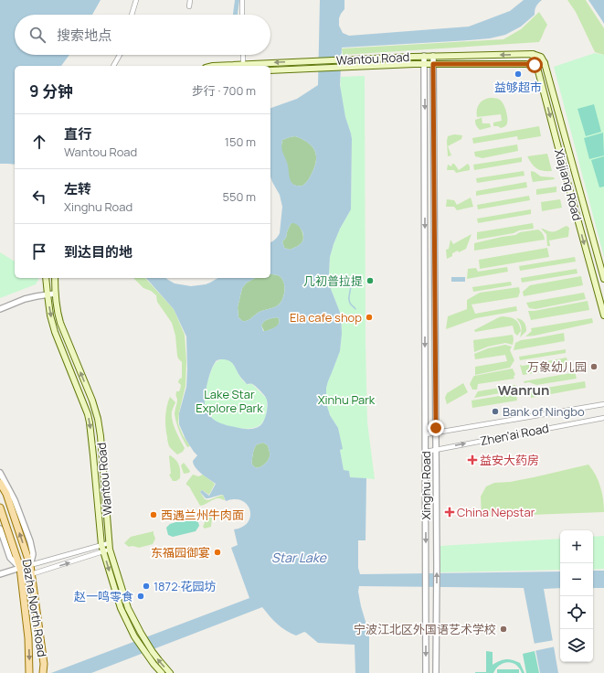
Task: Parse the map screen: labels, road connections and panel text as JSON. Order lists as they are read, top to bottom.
{
  "streets": {
    "main road": ["Wantou Road", "Xiajiang Road", "Dazha North Road"],
    "street": ["Zhen'ai Road", "Xinghu Road"]
  },
  "crossings": [
    ["Wantou Road", "Xiajiang Road"],
    ["Wantou Road", "Xinghu Road"],
    ["Zhen'ai Road", "Xinghu Road"]
  ],
  "districts": ["Wanrun"],
  "water": ["Star Lake"],
  "parks": ["Lake Star Explore Park", "Xinhu Park"],
  "places": {
    "other": [
      "益够超市",
      "几初普拉提",
      "Ela cafe shop",
      "万象幼儿园",
      "Bank of Ningbo",
      "西遇兰州牛肉面",
      "东福园御宴",
      "1872·花园坊",
      "赵一鸣零食",
      "宁波江北区外国语艺术学校"
    ],
    "health": ["益安大药房", "China Nepstar"]
  },
  "page": {
    "search": "搜索地点",
    "heading": ["9 分钟", "步行 · 700 m"],
    "list": [
      ["直行", "Wantou Road", "150 m"],
      ["左转", "Xinghu Road", "550 m"],
      "到达目的地"
    ],
    "map_buttons": ["+", "−"]
  }
}
